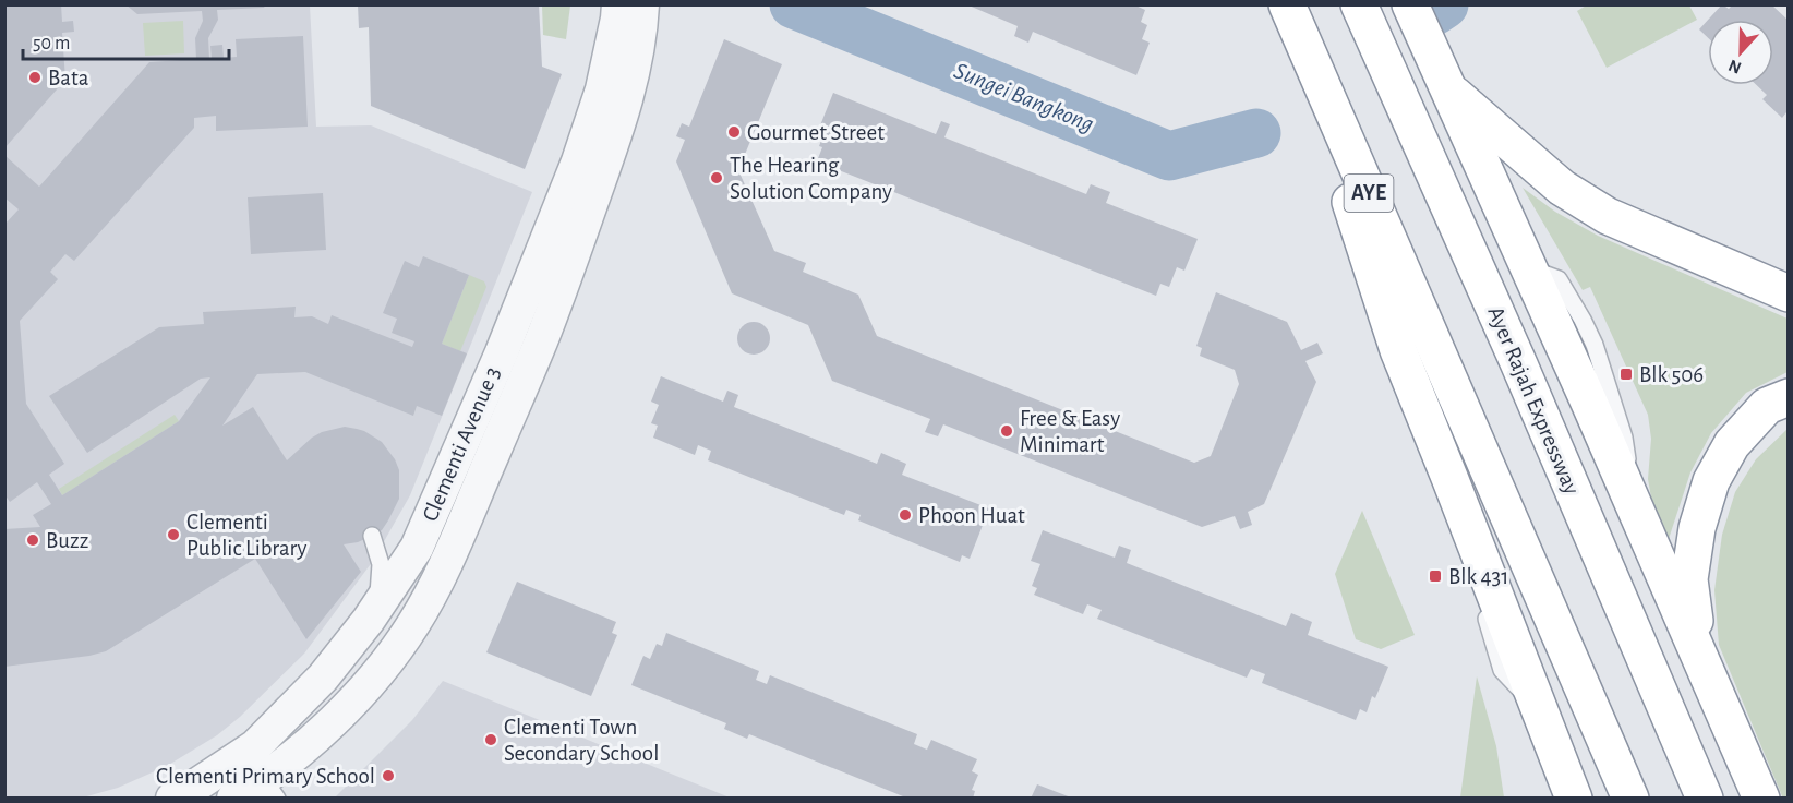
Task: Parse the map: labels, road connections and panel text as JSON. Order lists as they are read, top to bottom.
{
  "streets": {
    "highway": ["AYE", "Ayer Rajah Expressway"],
    "street": ["Clementi Avenue 3"]
  },
  "water": ["Sungei Bangkong"],
  "places": {
    "other": [
      "Bata",
      "Gourmet Street",
      "The Hearing Solution Company",
      "Free & Easy Minimart",
      "Phoon Huat",
      "Clementi Public Library",
      "Buzz",
      "Clementi Town Secondary School",
      "Clementi Primary School"
    ],
    "transit": ["Blk 506", "Blk 431"]
  },
  "scale_bar": "50 m",
  "north": "bottom"
}
